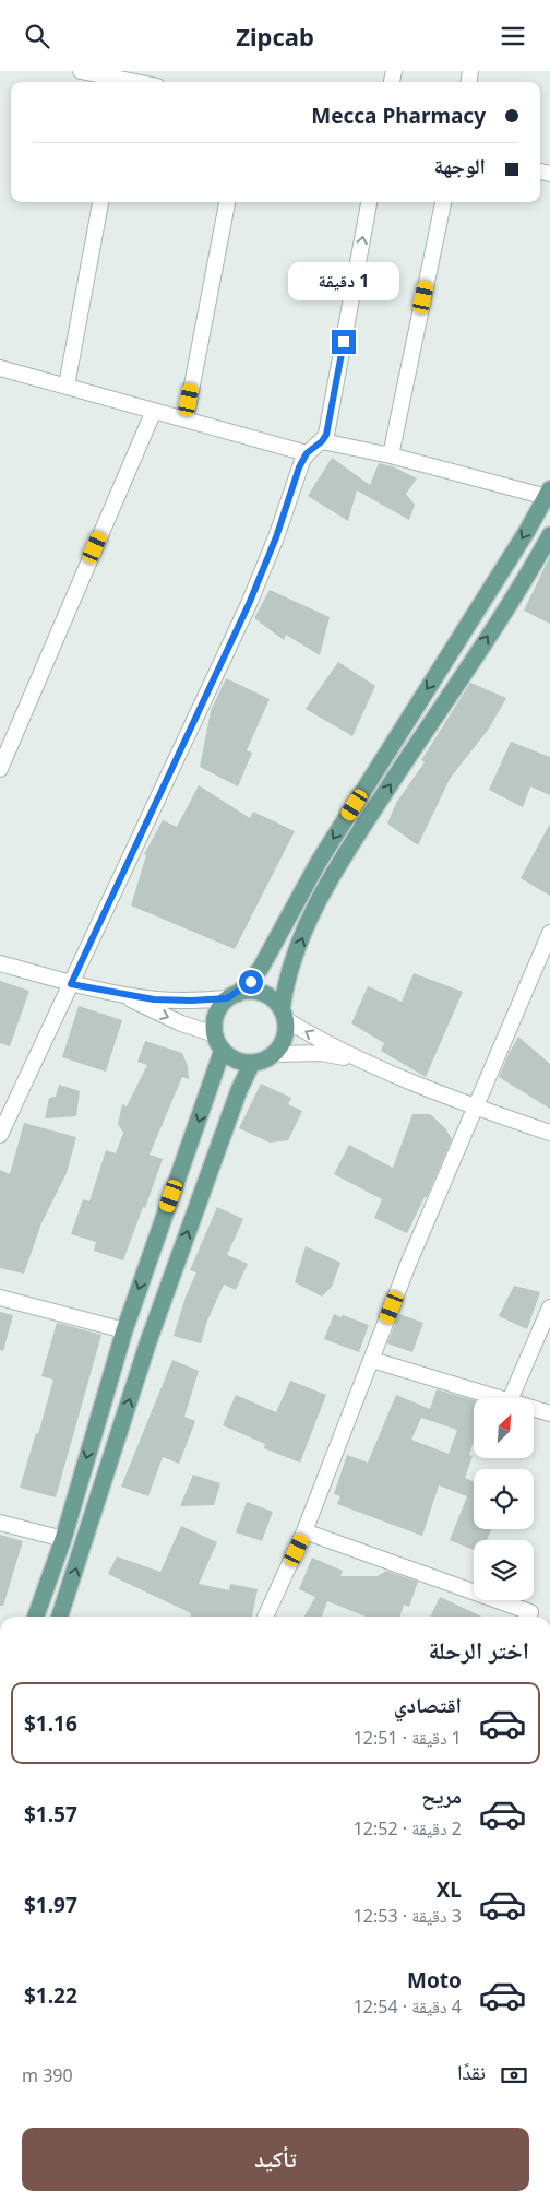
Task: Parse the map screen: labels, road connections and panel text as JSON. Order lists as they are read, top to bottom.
{
  "north": "top right",
  "page": {
    "header": "Zipcab",
    "banner": ["Mecca Pharmacy", "الوجهة"],
    "bubble": "1 دقيقة",
    "heading": "اختر الرحلة",
    "list": [
      {
        "name": "اقتصادي",
        "note": "1 دقيقة · 12:51",
        "value": "$1.16"
      },
      {
        "name": "مريح",
        "note": "2 دقيقة · 12:52",
        "value": "$1.57"
      },
      {
        "name": "XL",
        "note": "3 دقيقة · 12:53",
        "value": "$1.97"
      },
      {
        "name": "Moto",
        "note": "4 دقيقة · 12:54",
        "value": "$1.22"
      }
    ],
    "pay": ["نقدًا", "390 m"],
    "buttons": "تأكيد"
  }
}
